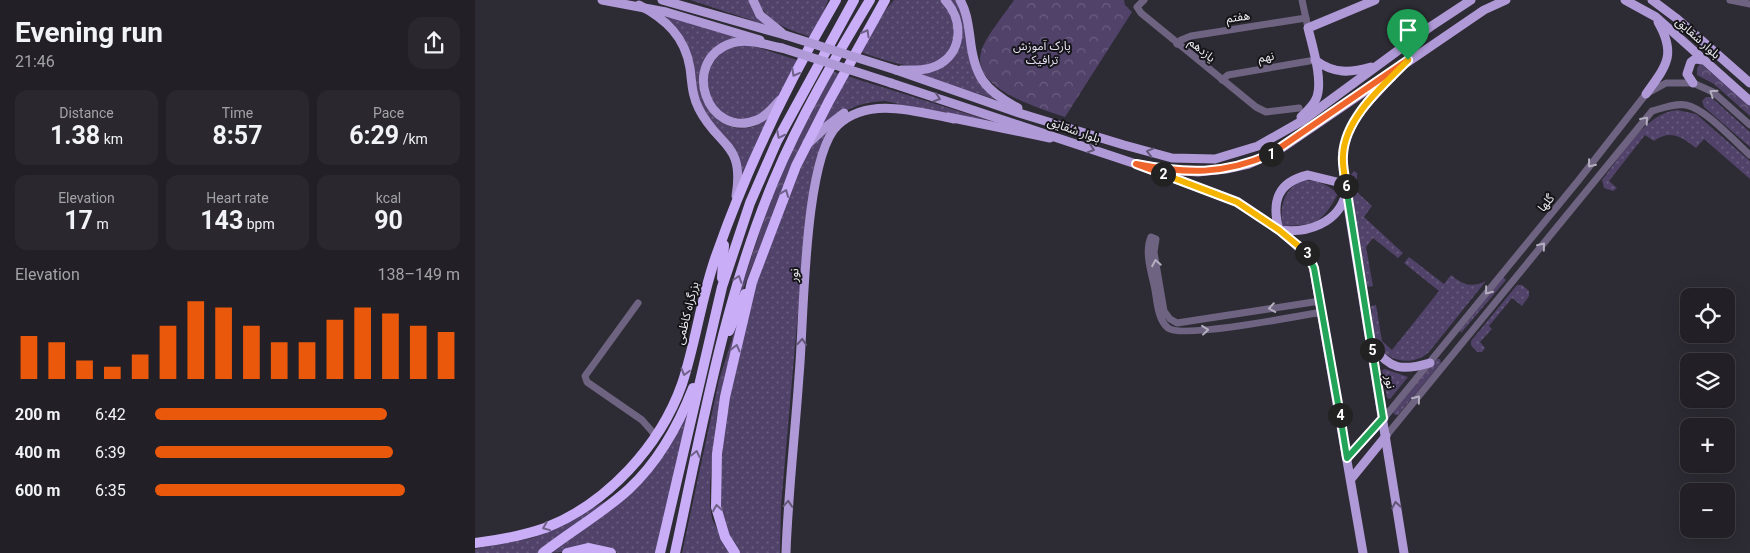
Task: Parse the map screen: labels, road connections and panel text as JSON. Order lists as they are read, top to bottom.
{
  "streets": {
    "highway": ["بزرگراه کاظمی"],
    "main road": ["بلوار شقایق", "نور"],
    "street": [
      "هفتم",
      "یازدهم",
      "نهم",
      "گلها"
    ]
  },
  "crossings": [
    ["هفتم", "یازدهم"],
    ["بلوار شقایق", "نور"],
    ["یازدهم", "نهم"],
    ["گلها", "نور"]
  ],
  "one_way": ["نور"],
  "parks": ["پارک آموزش ترافیک"],
  "page": {
    "heading": ["Evening run", "21:46"],
    "stats": [
      ["Distance", "1.38 km"],
      ["Time", "8:57"],
      ["Pace", "6:29 /km"],
      ["Elevation", "17 m"],
      ["Heart rate", "143 bpm"],
      ["kcal", "90"]
    ],
    "pins": [
      "1",
      "2",
      "6",
      "3",
      "5",
      "4"
    ],
    "chart": ["Elevation", "138–149 m"],
    "map_buttons": ["+", "−"],
    "list": [
      {
        "name": "200 m",
        "note": "6:42"
      },
      {
        "name": "400 m",
        "note": "6:39"
      },
      {
        "name": "600 m",
        "note": "6:35"
      }
    ]
  }
}
